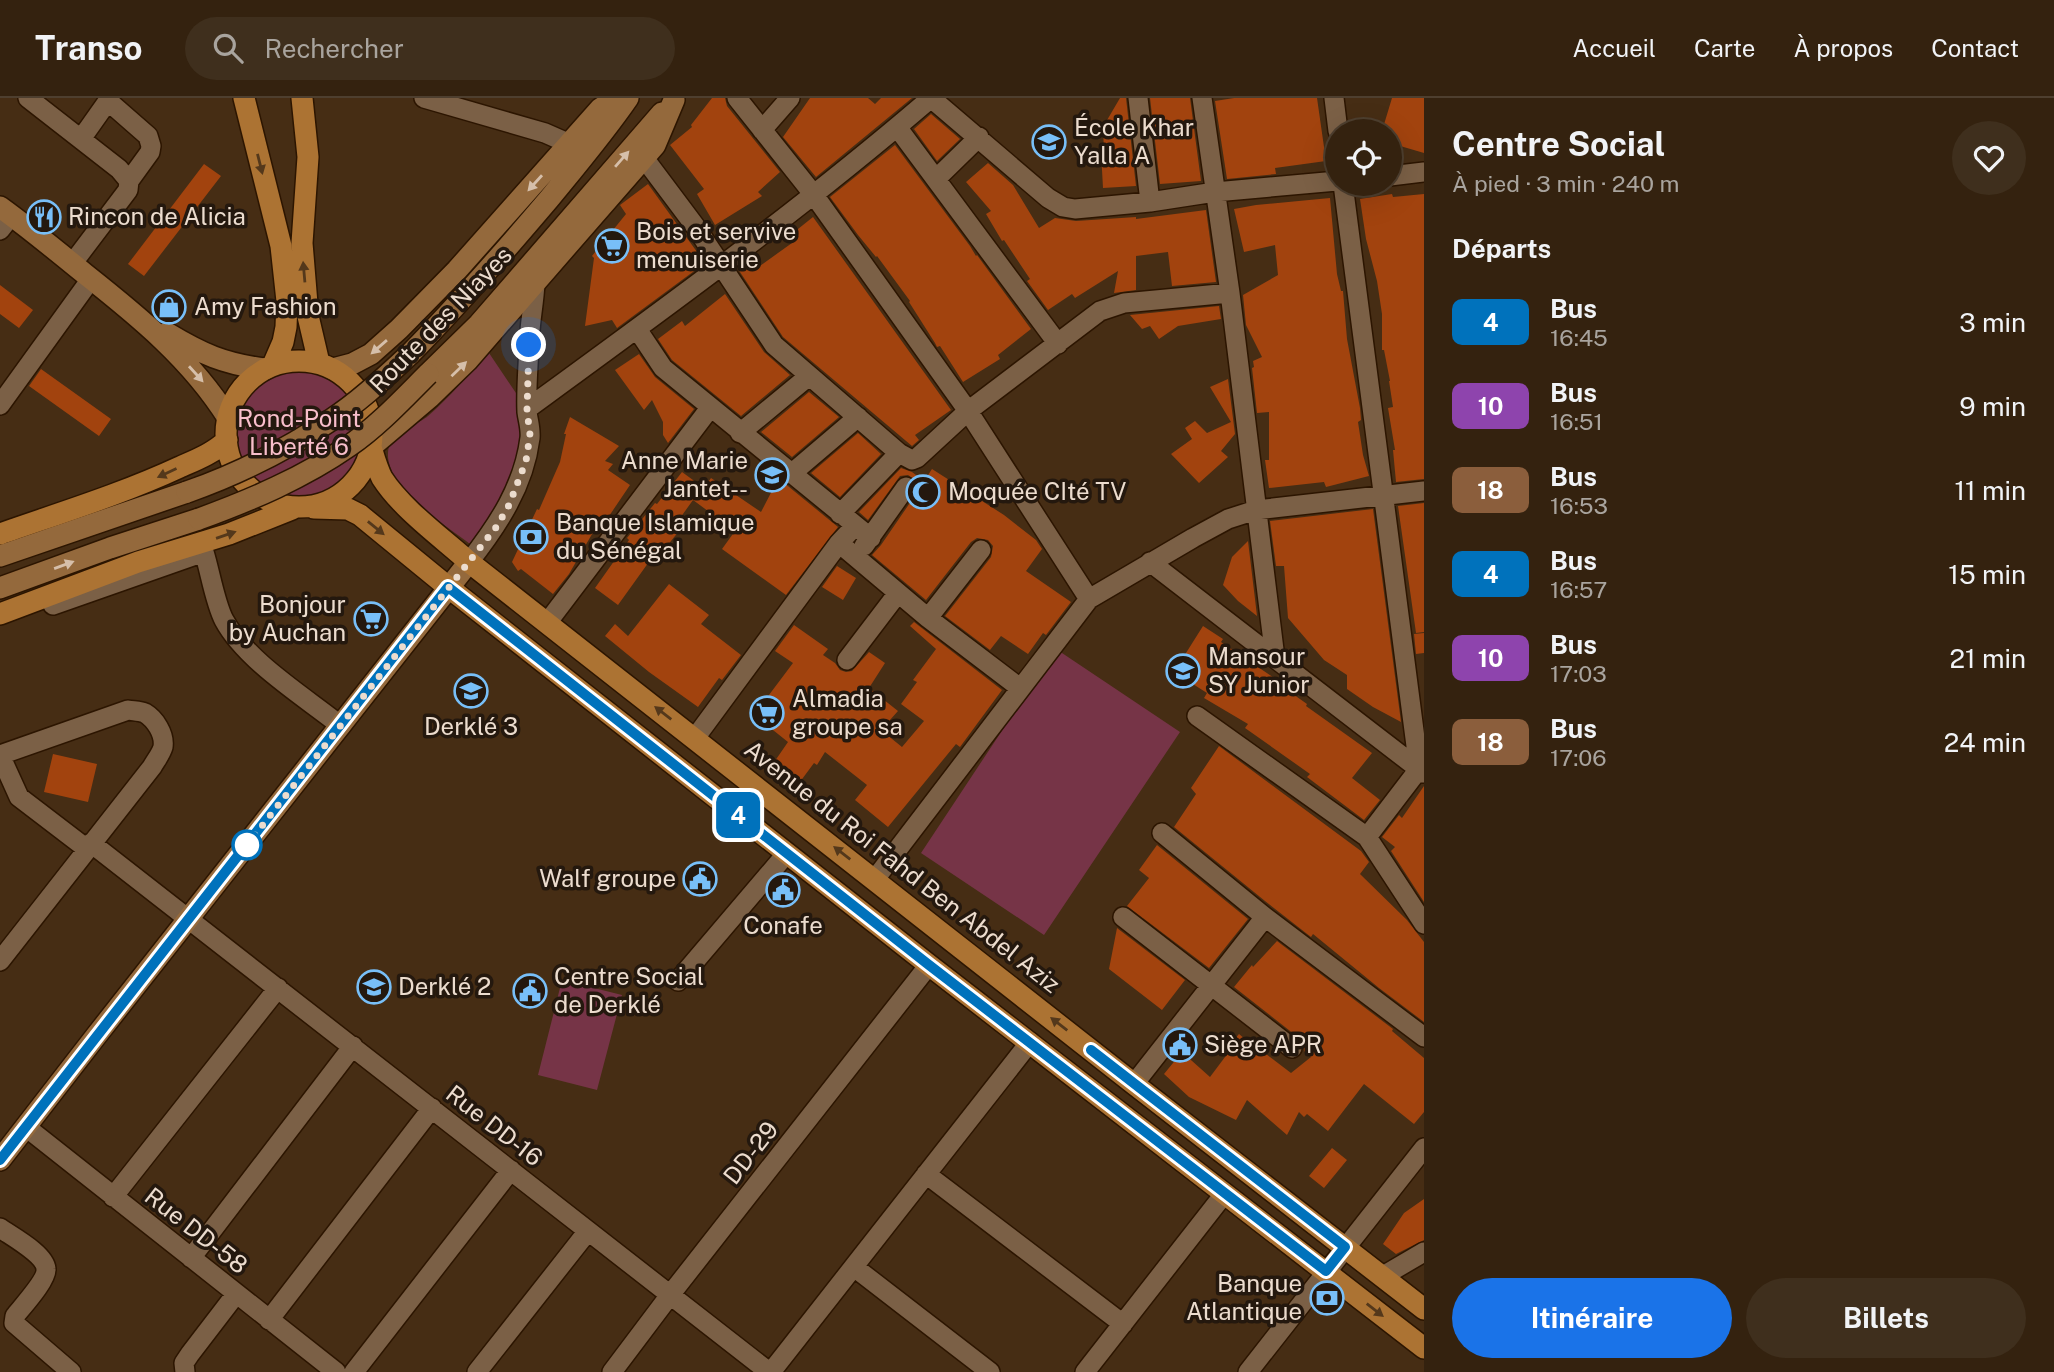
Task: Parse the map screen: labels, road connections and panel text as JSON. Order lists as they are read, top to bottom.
{
  "streets": {
    "main road": ["Route des Niayes", "Avenue du Roi Fahd Ben Abdel Aziz"],
    "street": ["Rue DD-16", "DD-29", "Rue DD-58"]
  },
  "crossings": [
    ["Rue DD-16", "DD-29"]
  ],
  "parks": ["Rond-Point Liberté 6"],
  "places": {
    "school or university": [
      "École Khar Yalla A",
      "Anne Marie Jantet--",
      "Mansour SY Junior",
      "Derklé 3",
      "Derklé 2"
    ],
    "restaurant": ["Rincon de Alicia"],
    "supermarket": ["Bois et servive menuiserie", "Bonjour by Auchan", "Almadia groupe sa"],
    "shop": ["Amy Fashion"],
    "mosque": ["Moquée CIté TV"],
    "bank": ["Banque Islamique du Sénégal", "Banque Atlantique"],
    "public building": [
      "Walf groupe",
      "Conafe",
      "Centre Social de Derklé",
      "Siège APR"
    ]
  },
  "lines": ["bus line 4"],
  "page": {
    "header": "Transo",
    "search": "Rechercher",
    "nav": [
      "Accueil",
      "Carte",
      "À propos",
      "Contact"
    ],
    "on_map": "4",
    "heading": [
      ["Centre Social", "À pied · 3 min · 240 m"],
      "Départs"
    ],
    "list": [
      {
        "mark": "4",
        "name": "Bus",
        "note": "16:45",
        "value": "3 min"
      },
      {
        "mark": "10",
        "name": "Bus",
        "note": "16:51",
        "value": "9 min"
      },
      {
        "mark": "18",
        "name": "Bus",
        "note": "16:53",
        "value": "11 min"
      },
      {
        "mark": "4",
        "name": "Bus",
        "note": "16:57",
        "value": "15 min"
      },
      {
        "mark": "10",
        "name": "Bus",
        "note": "17:03",
        "value": "21 min"
      },
      {
        "mark": "18",
        "name": "Bus",
        "note": "17:06",
        "value": "24 min"
      }
    ],
    "buttons": ["Itinéraire", "Billets"]
  }
}
